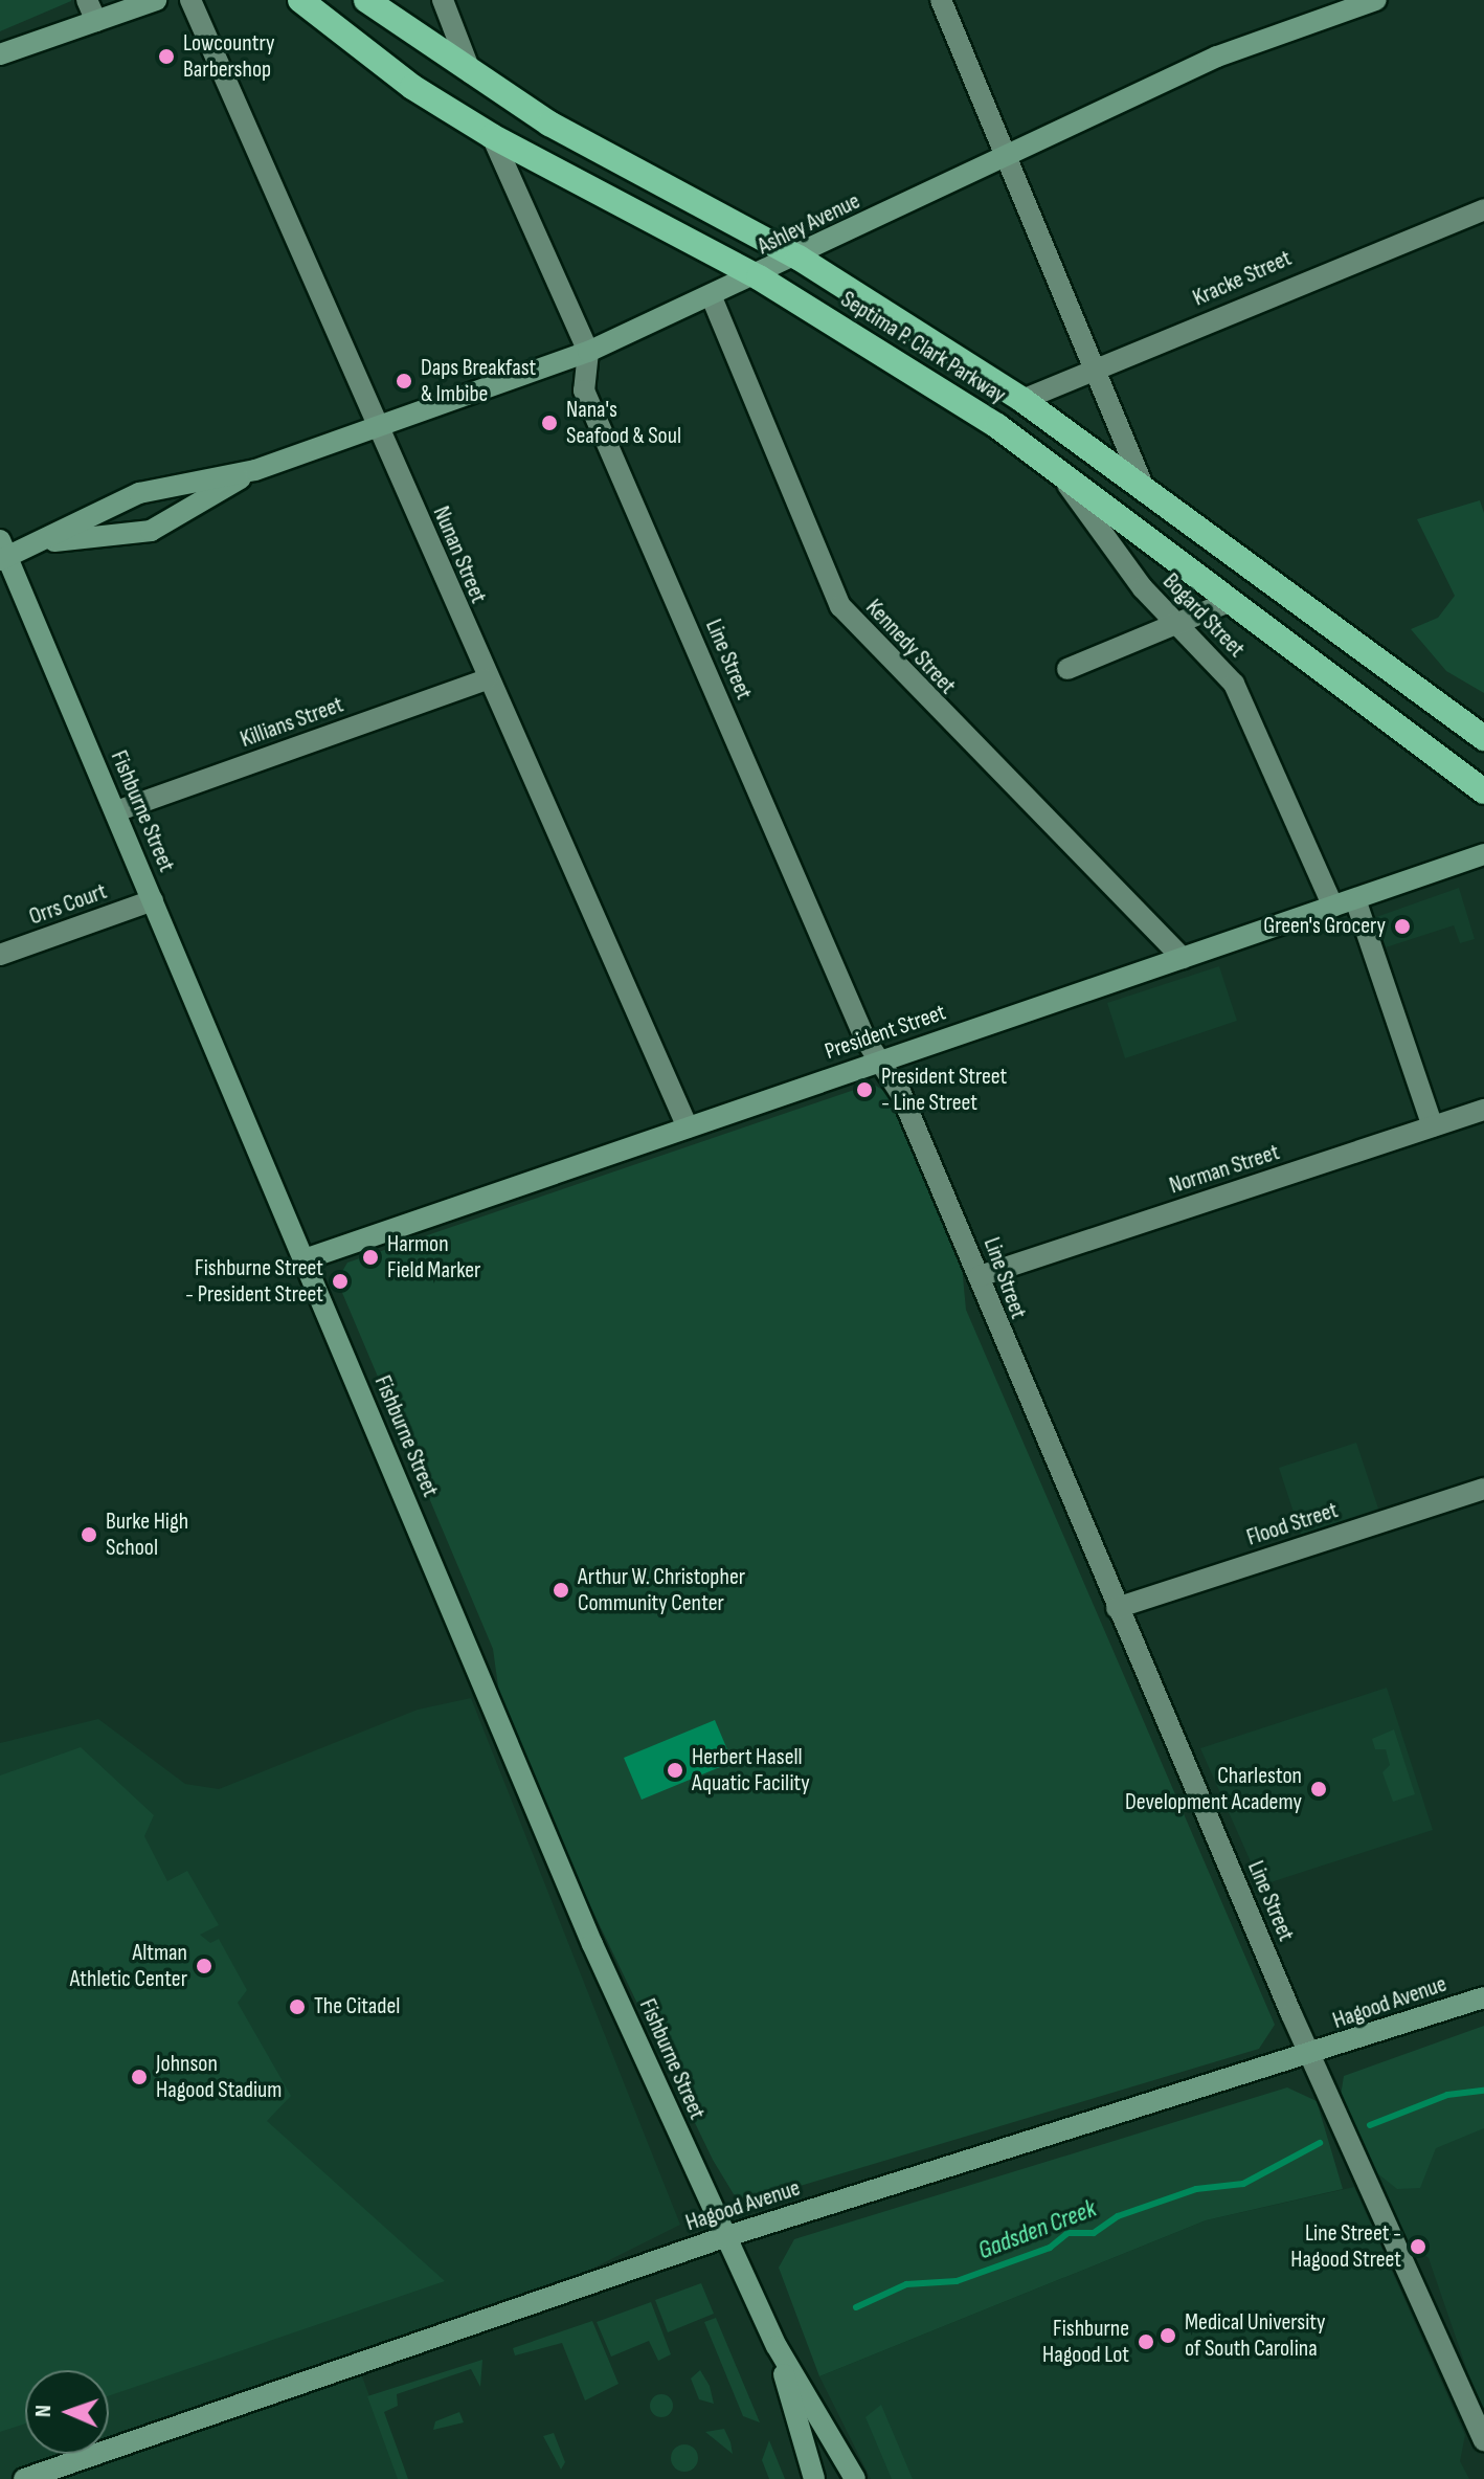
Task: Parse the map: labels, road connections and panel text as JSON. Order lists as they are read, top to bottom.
{
  "streets": {
    "highway": ["Septima P. Clark Parkway"],
    "street": [
      "Ashley Avenue",
      "Kracke Street",
      "Nunan Street",
      "Bogard Street",
      "Kennedy Street",
      "Line Street",
      "Killians Street",
      "Fishburne Street",
      "Orrs Court",
      "President Street",
      "Norman Street",
      "Flood Street",
      "Hagood Avenue"
    ]
  },
  "crossings": [
    ["Ashley Avenue", "Septima P. Clark Parkway"],
    ["Ashley Avenue", "Nunan Street"],
    ["Ashley Avenue", "Kennedy Street"],
    ["Ashley Avenue", "Line Street"],
    ["Ashley Avenue", "Fishburne Street"],
    ["Kracke Street", "Septima P. Clark Parkway"],
    ["Septima P. Clark Parkway", "Bogard Street"],
    ["Septima P. Clark Parkway", "Line Street"],
    ["Nunan Street", "Killians Street"],
    ["Nunan Street", "President Street"],
    ["Bogard Street", "President Street"],
    ["Kennedy Street", "President Street"],
    ["Line Street", "President Street"],
    ["Line Street", "Norman Street"],
    ["Line Street", "Flood Street"],
    ["Line Street", "Hagood Avenue"],
    ["Killians Street", "Fishburne Street"],
    ["Fishburne Street", "Orrs Court"],
    ["Fishburne Street", "President Street"],
    ["Fishburne Street", "Hagood Avenue"]
  ],
  "water": ["Gadsden Creek"],
  "places": [
    "Lowcountry Barbershop",
    "Daps Breakfast & Imbibe",
    "Nana's Seafood & Soul",
    "Green's Grocery",
    "President Street - Line Street",
    "Harmon Field Marker",
    "Fishburne Street - President Street",
    "Burke High School",
    "Arthur W. Christopher Community Center",
    "Herbert Hasell Aquatic Facility",
    "Charleston Development Academy",
    "Altman Athletic Center",
    "The Citadel",
    "Johnson Hagood Stadium",
    "Line Street - Hagood Street",
    "Medical University of South Carolina",
    "Fishburne Hagood Lot"
  ],
  "north": "left"
}
